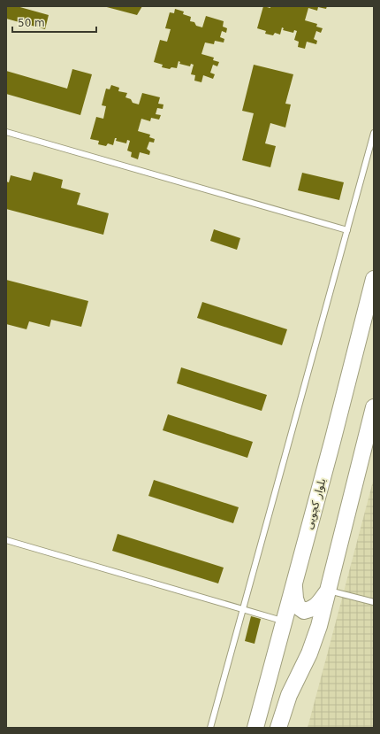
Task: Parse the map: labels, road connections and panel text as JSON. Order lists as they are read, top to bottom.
{
  "streets": {
    "main road": ["بلوار کچویی"]
  },
  "scale_bar": "50 m"
}
